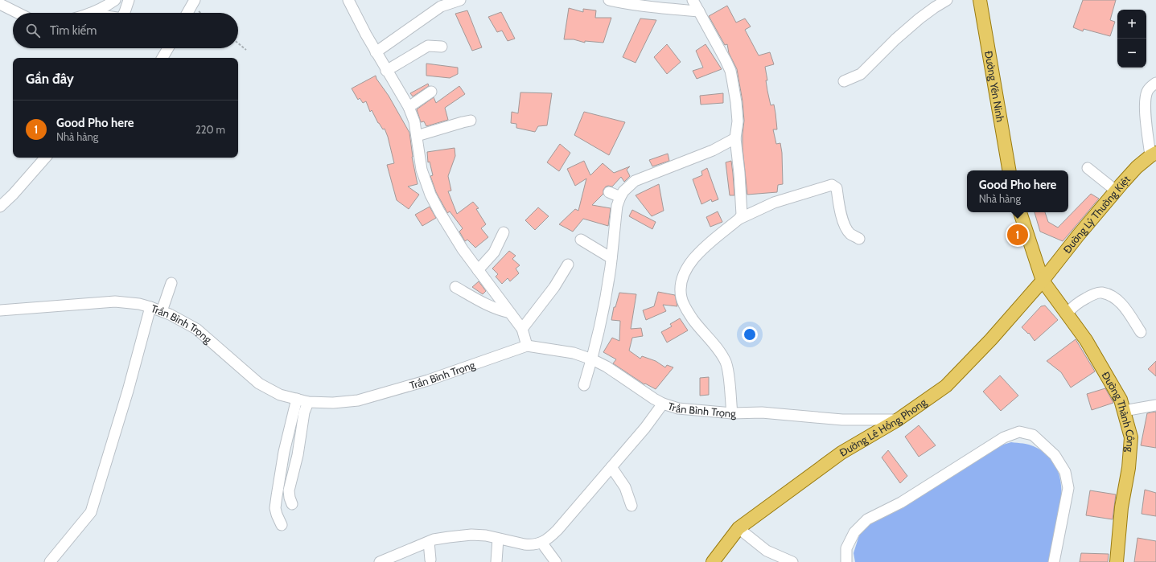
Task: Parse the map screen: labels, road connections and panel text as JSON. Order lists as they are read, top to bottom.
{
  "streets": {
    "main road": [
      "Đường Yên Ninh",
      "Đường Lý Thường Kiệt",
      "Đường Thành Công",
      "Đường Lê Hồng Phong"
    ],
    "street": ["Trần Bình Trọng"]
  },
  "crossings": [
    ["Đường Lý Thường Kiệt", "Đường Thành Công"],
    ["Đường Lý Thường Kiệt", "Đường Lê Hồng Phong"],
    ["Trần Bình Trọng", "Đường Lê Hồng Phong"],
    ["Đường Thành Công", "Đường Lê Hồng Phong"]
  ],
  "page": {
    "map_buttons": ["+", "−"],
    "search": "Tìm kiếm",
    "heading": "Gần đây",
    "list": [
      {
        "mark": "1",
        "name": "Good Pho here",
        "note": "Nhà hàng",
        "value": "220 m"
      }
    ],
    "popup": ["Good Pho here", "Nhà hàng"],
    "pins": "1"
  }
}
